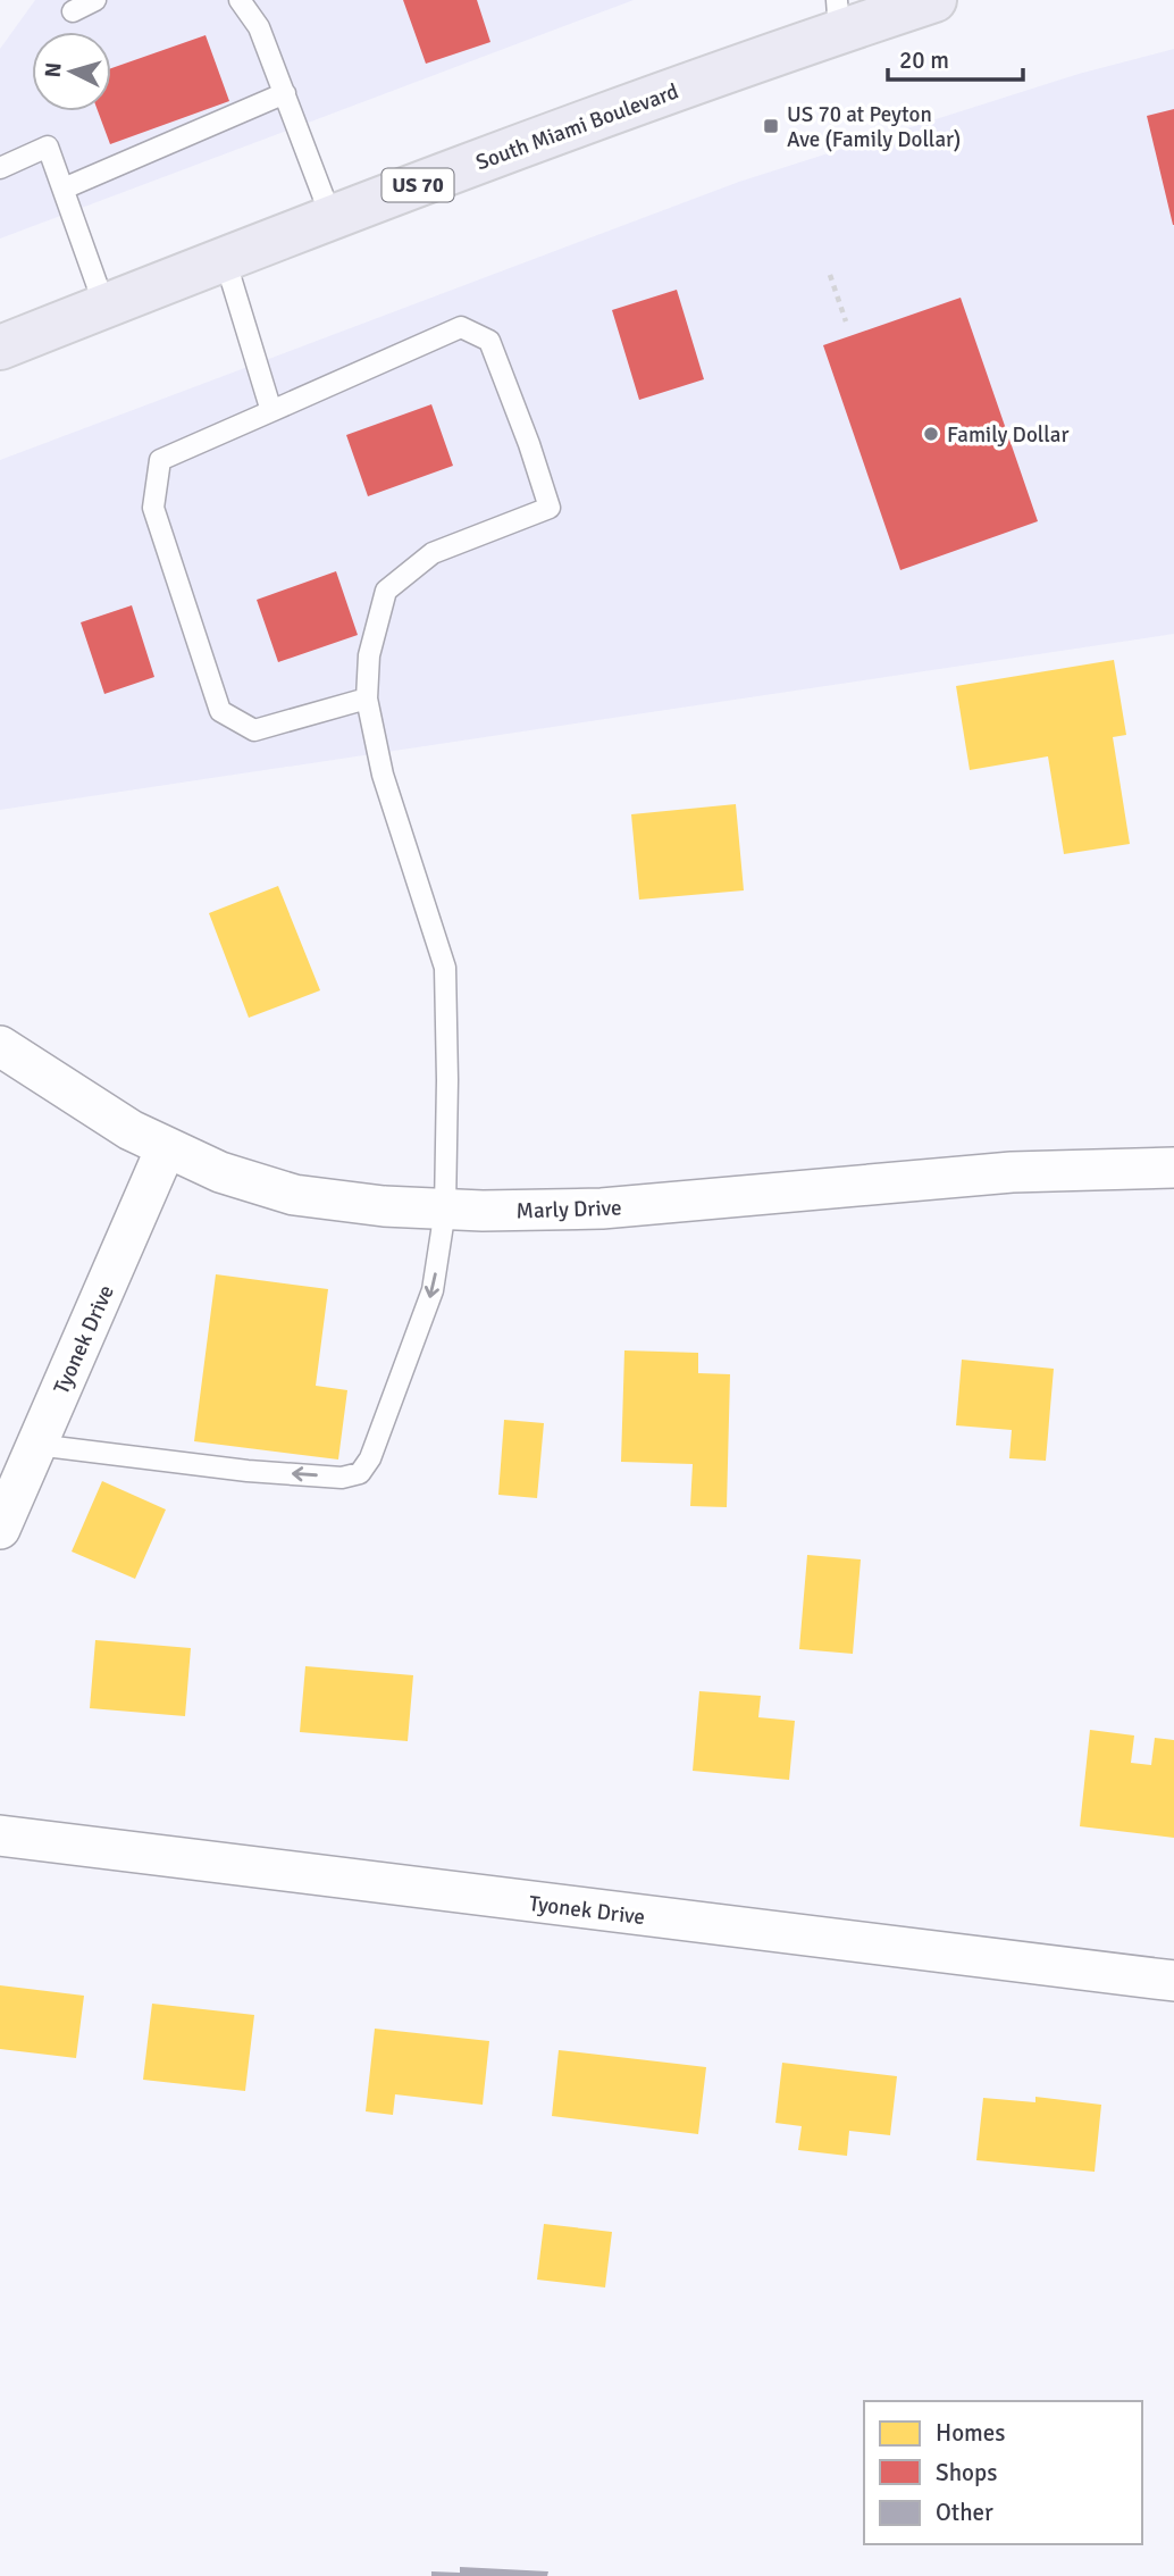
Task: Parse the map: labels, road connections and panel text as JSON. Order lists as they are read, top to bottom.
{
  "streets": {
    "highway": ["South Miami Boulevard", "US 70"],
    "street": ["Marly Drive", "Tyonek Drive"]
  },
  "crossings": [
    ["Marly Drive", "Tyonek Drive"]
  ],
  "places": {
    "transit": ["US 70 at Peyton Ave (Family Dollar)"],
    "other": ["Family Dollar"]
  },
  "legend": ["Homes", "Shops", "Other"],
  "scale_bar": "20 m",
  "north": "left"
}
